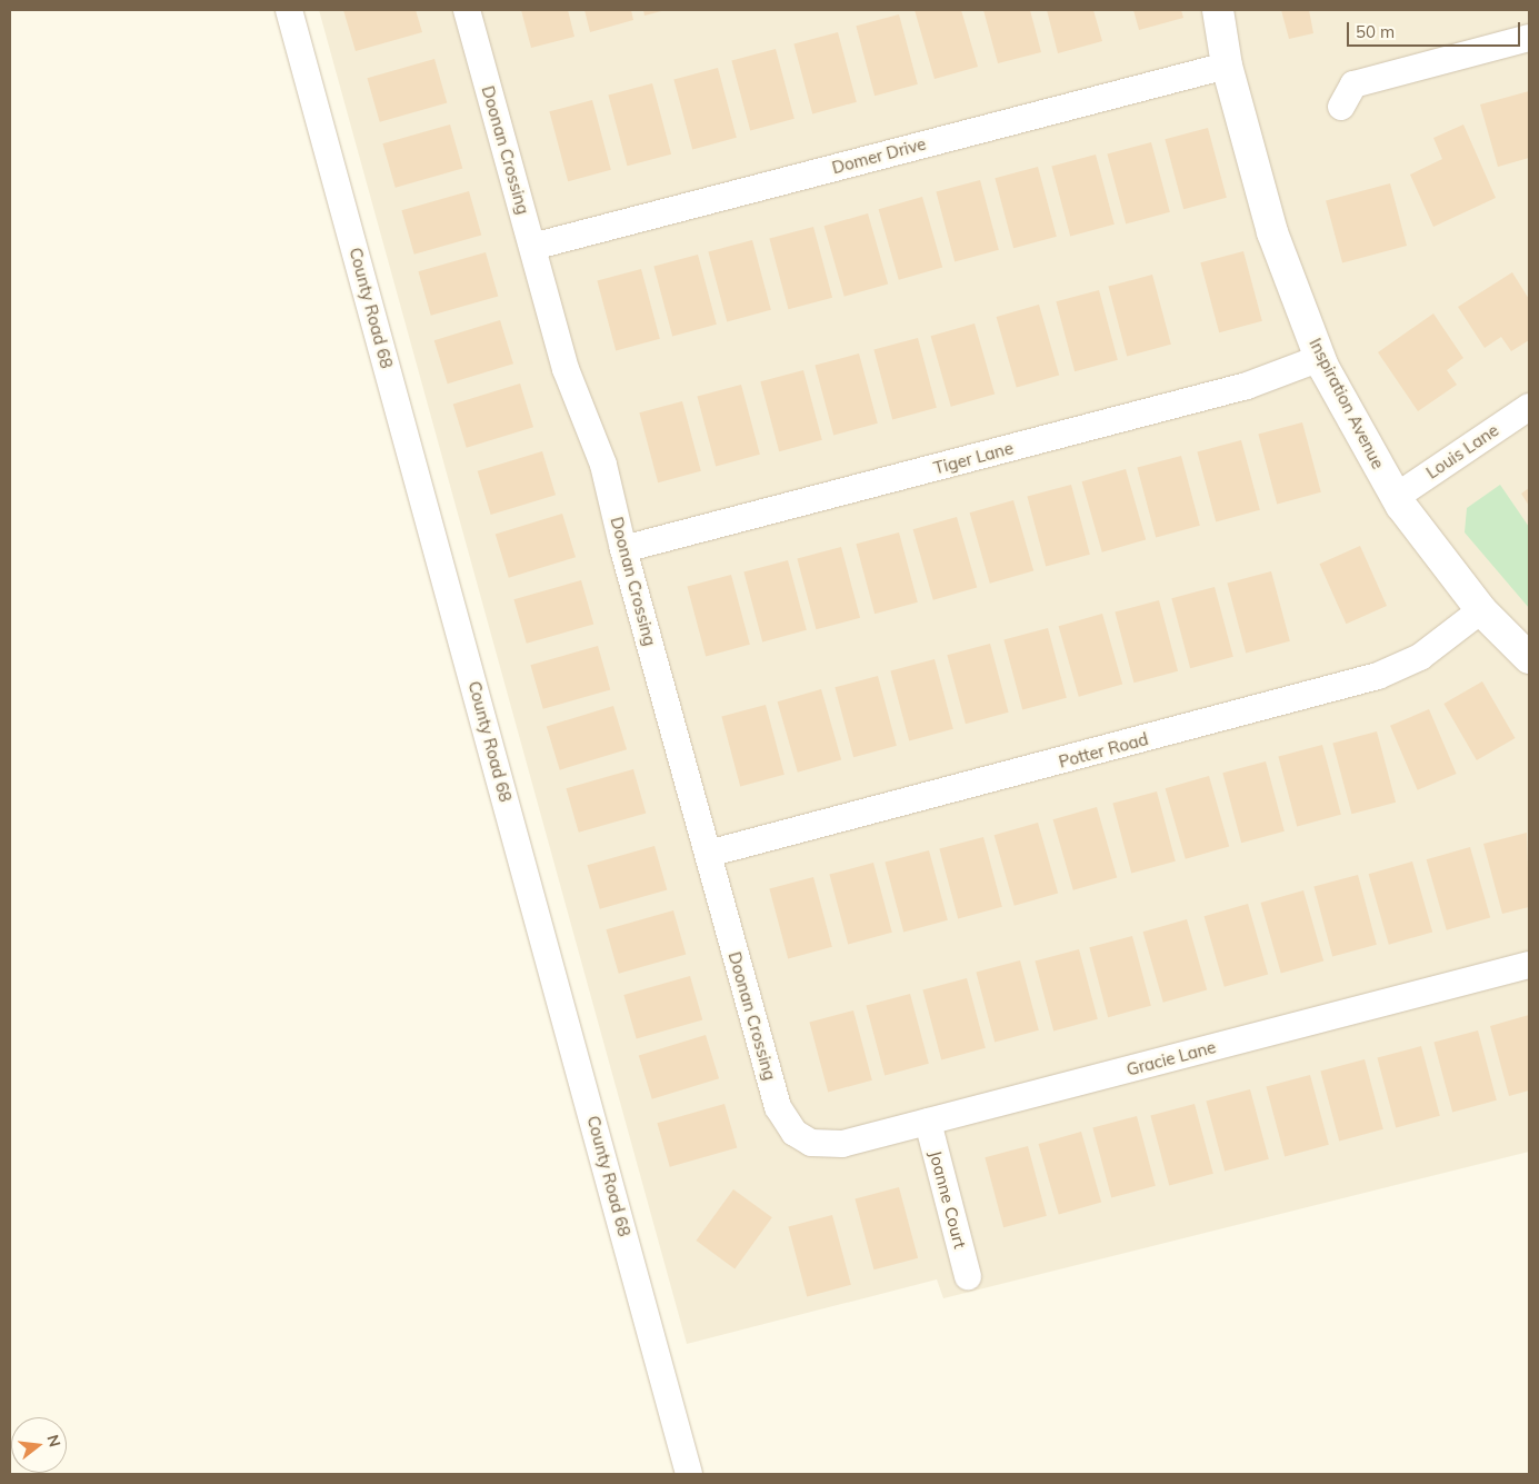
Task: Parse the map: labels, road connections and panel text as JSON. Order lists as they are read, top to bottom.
{
  "streets": {
    "street": [
      "Doonan Crossing",
      "Domer Drive",
      "County Road 68",
      "Inspiration Avenue",
      "Louis Lane",
      "Tiger Lane",
      "Potter Road",
      "Gracie Lane",
      "Joanne Court"
    ]
  },
  "crossings": [
    ["Doonan Crossing", "Domer Drive"],
    ["Doonan Crossing", "Tiger Lane"],
    ["Doonan Crossing", "Potter Road"],
    ["Doonan Crossing", "Gracie Lane"],
    ["Domer Drive", "Inspiration Avenue"],
    ["Inspiration Avenue", "Louis Lane"],
    ["Inspiration Avenue", "Tiger Lane"],
    ["Inspiration Avenue", "Potter Road"],
    ["Gracie Lane", "Joanne Court"]
  ],
  "scale_bar": "50 m",
  "north": "right"
}
